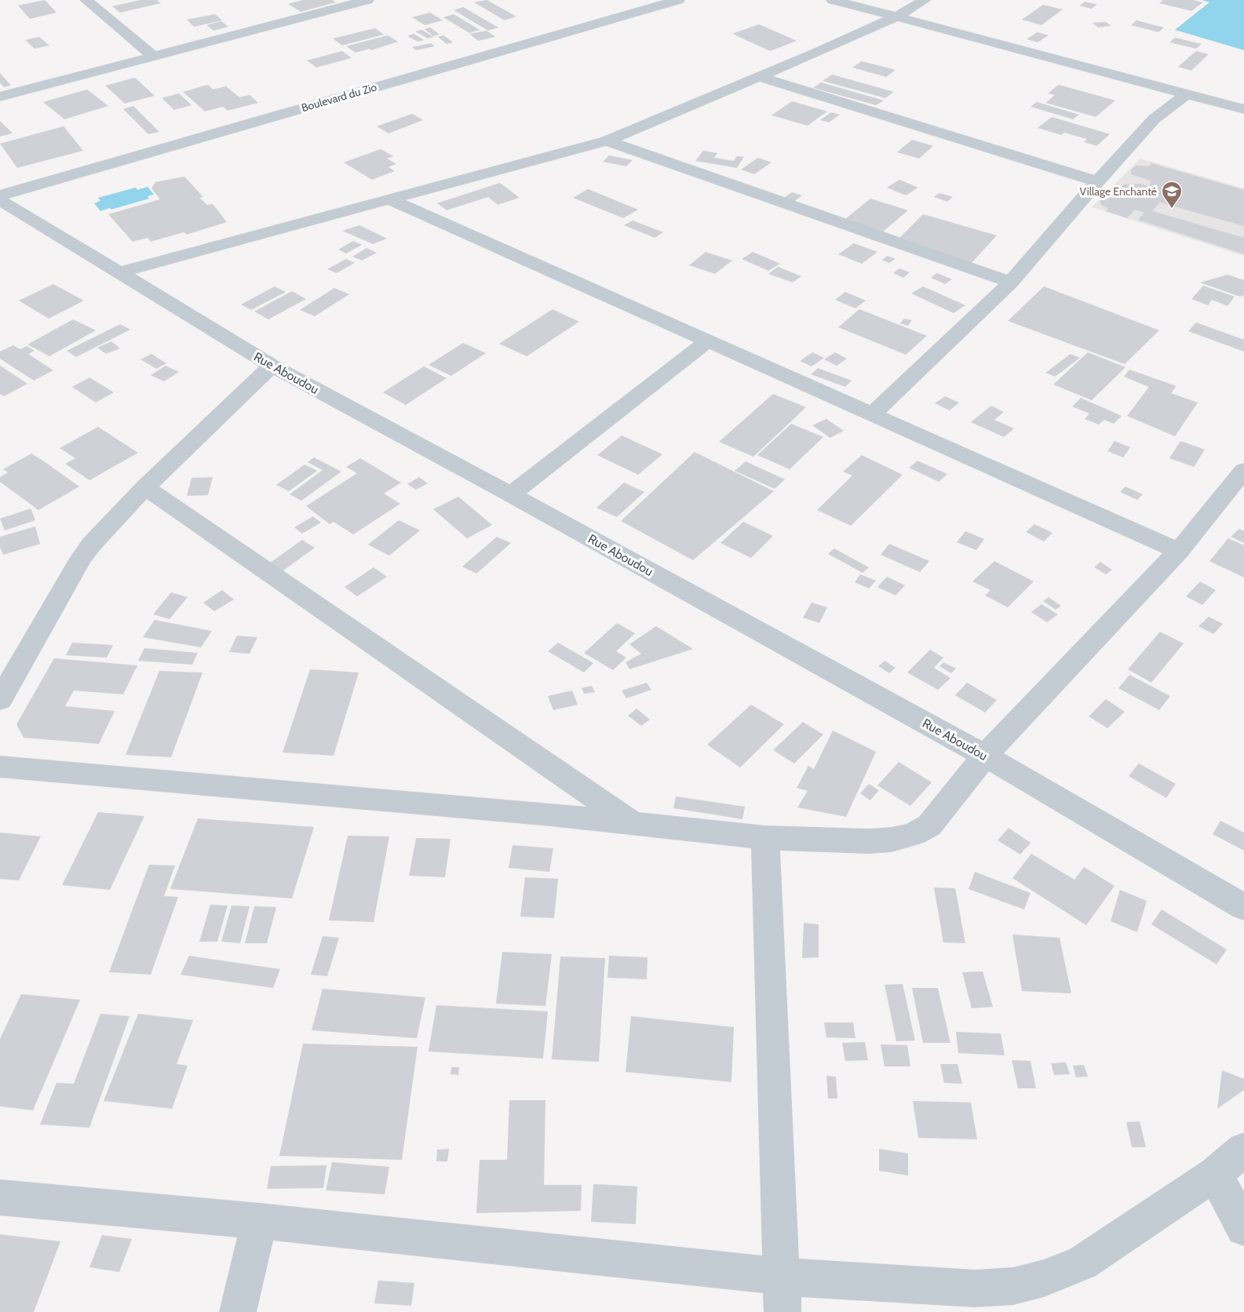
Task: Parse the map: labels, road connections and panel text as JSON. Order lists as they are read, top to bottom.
{
  "streets": {
    "street": ["Boulevard du Zio", "Rue Aboudou"]
  },
  "places": {
    "school or university": ["Village Enchanté"]
  }
}
